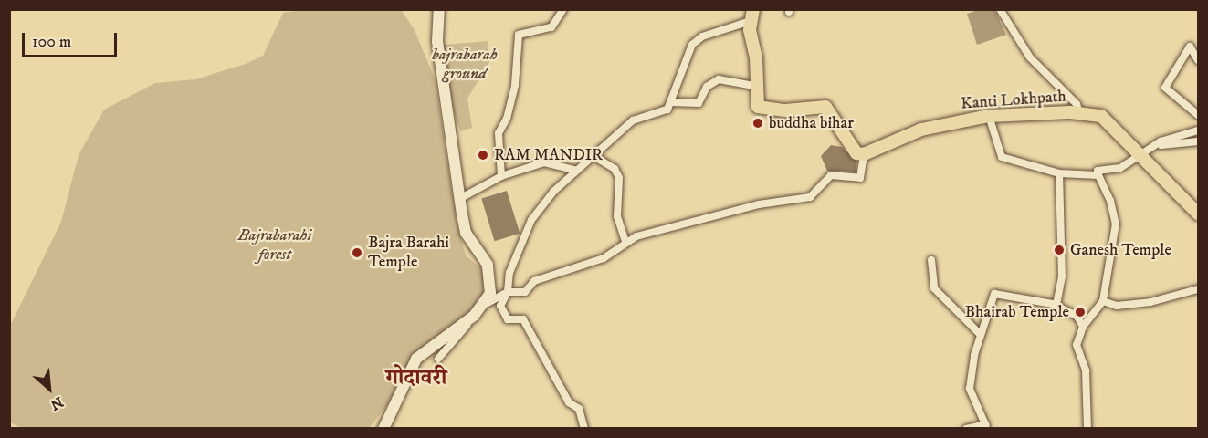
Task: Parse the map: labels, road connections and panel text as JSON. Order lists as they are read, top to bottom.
{
  "streets": {
    "main road": ["Kanti Lokhpath"]
  },
  "districts": ["गोदावरी"],
  "parks": ["bajrabarah ground", "Bajrabarahi forest"],
  "places": [
    "buddha bihar",
    "RAM MANDIR",
    "Ganesh Temple",
    "Bajra Barahi Temple",
    "Bhairab Temple"
  ],
  "scale_bar": "100 m",
  "north": "bottom right"
}
